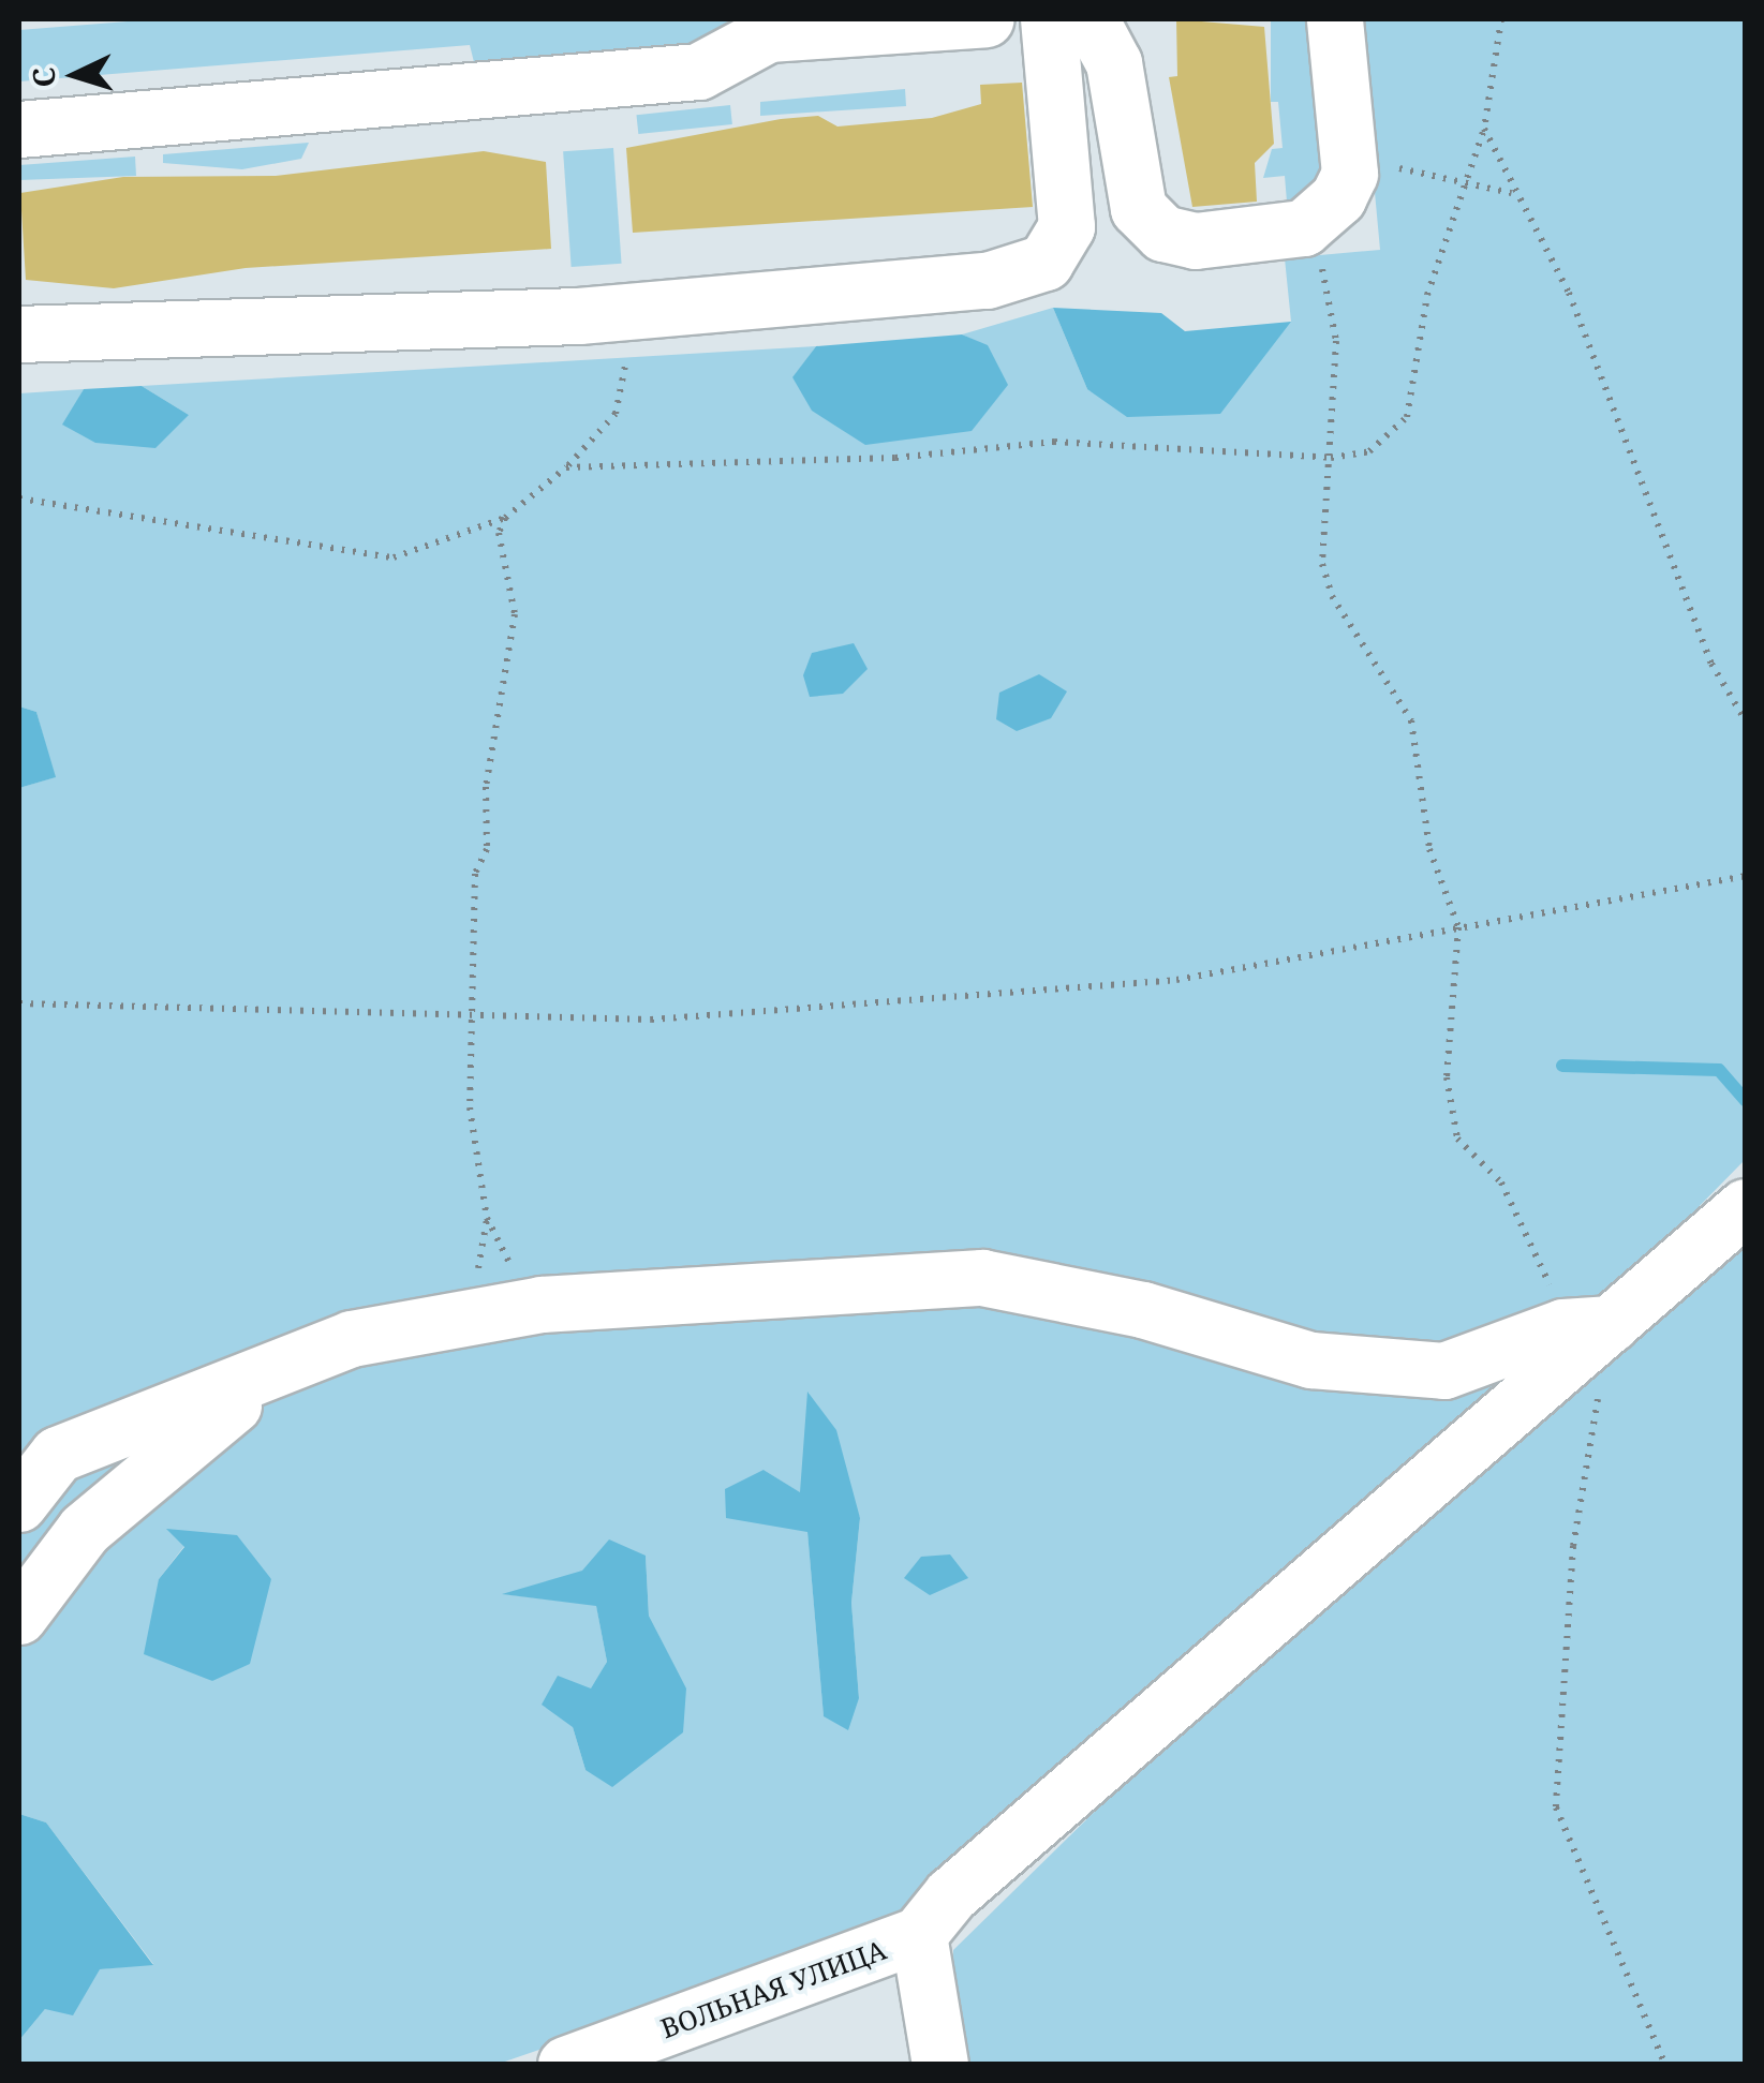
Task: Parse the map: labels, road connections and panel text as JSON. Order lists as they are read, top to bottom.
{
  "streets": {
    "street": ["ВОЛЬНАЯ УЛИЦА"]
  },
  "north": "left"
}
